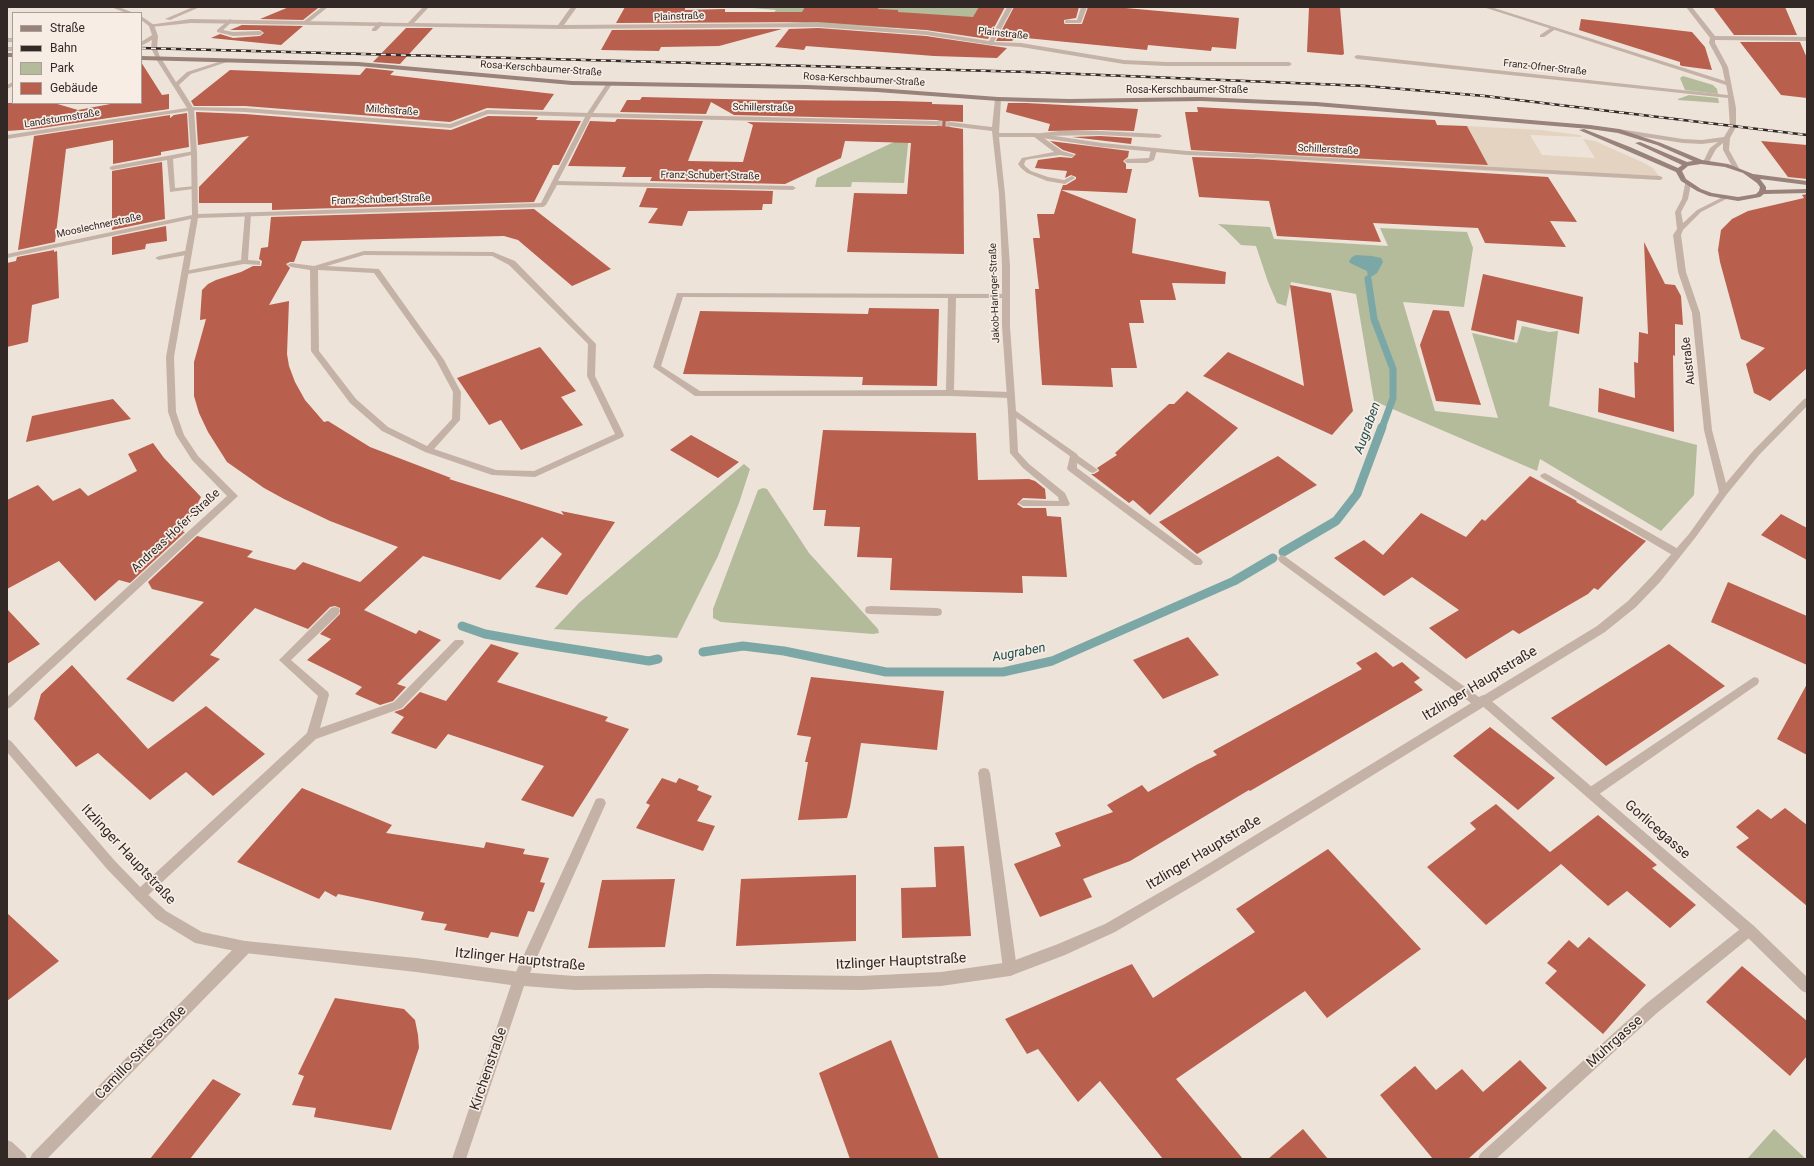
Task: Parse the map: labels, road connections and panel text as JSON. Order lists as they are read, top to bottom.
{
  "streets": {
    "main road": ["Rosa-Kerschbaumer-Straße"],
    "street": [
      "Plainstraße",
      "Franz-Ofner-Straße",
      "Schillerstraße",
      "Milchstraße",
      "Landsturmstraße",
      "Franz-Schubert-Straße",
      "Mooslechnerstraße",
      "Jakob-Haringer-Straße",
      "Austraße",
      "Andreas-Hofer-Straße",
      "Itzlinger Hauptstraße",
      "Gorlicegasse",
      "Muhrgasse",
      "Camillo-Sitte-Straße",
      "Kirchenstraße"
    ]
  },
  "crossings": [
    ["Plainstraße", "Andreas-Hofer-Straße"],
    ["Rosa-Kerschbaumer-Straße", "Franz-Schubert-Straße"],
    ["Rosa-Kerschbaumer-Straße", "Jakob-Haringer-Straße"],
    ["Rosa-Kerschbaumer-Straße", "Andreas-Hofer-Straße"],
    ["Schillerstraße", "Milchstraße"],
    ["Schillerstraße", "Franz-Schubert-Straße"],
    ["Schillerstraße", "Jakob-Haringer-Straße"],
    ["Milchstraße", "Landsturmstraße"],
    ["Milchstraße", "Franz-Schubert-Straße"],
    ["Milchstraße", "Andreas-Hofer-Straße"],
    ["Landsturmstraße", "Andreas-Hofer-Straße"],
    ["Franz-Schubert-Straße", "Mooslechnerstraße"],
    ["Franz-Schubert-Straße", "Andreas-Hofer-Straße"],
    ["Mooslechnerstraße", "Andreas-Hofer-Straße"],
    ["Austraße", "Itzlinger Hauptstraße"],
    ["Itzlinger Hauptstraße", "Gorlicegasse"],
    ["Itzlinger Hauptstraße", "Camillo-Sitte-Straße"],
    ["Itzlinger Hauptstraße", "Kirchenstraße"],
    ["Gorlicegasse", "Muhrgasse"]
  ],
  "water": ["Augraben"],
  "legend": [
    "Straße",
    "Bahn",
    "Park",
    "Gebäude"
  ]
}
